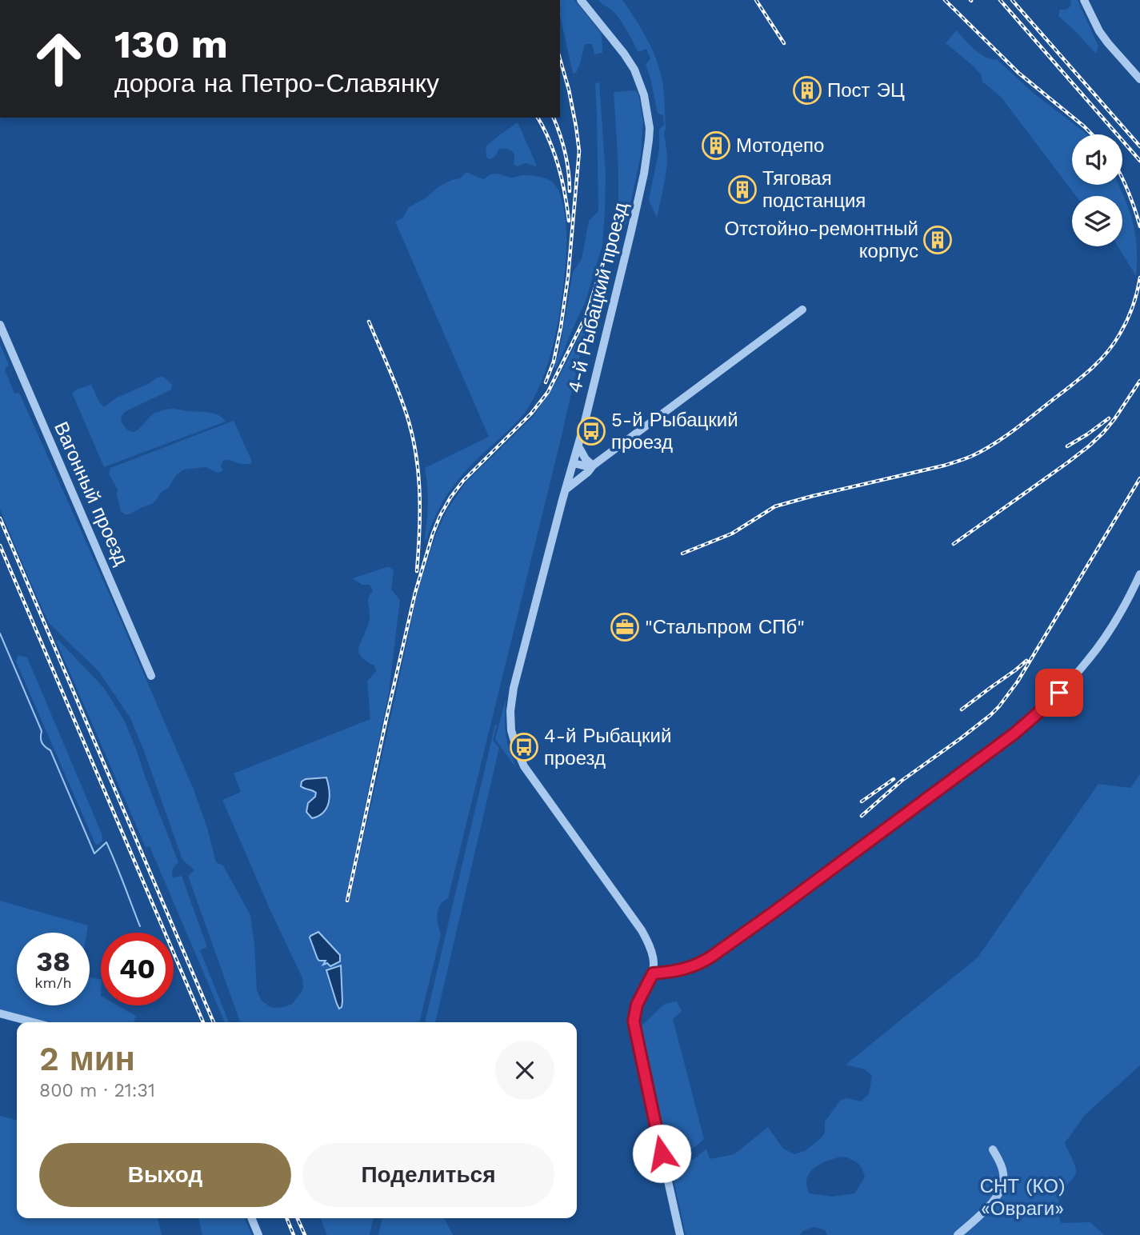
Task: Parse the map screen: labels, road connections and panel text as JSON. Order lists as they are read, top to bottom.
{
  "streets": {
    "street": ["4-й Рыбацкий проезд", "Вагонный проезд"]
  },
  "parks": ["СНТ (КО) «Овраги»"],
  "places": {
    "building": [
      "Пост ЭЦ",
      "Мотодепо",
      "Тяговая подстанция",
      "Отстойно-ремонтный корпус"
    ],
    "bus stop": ["5-й Рыбацкий проезд", "4-й Рыбацкий проезд"],
    "office": ["\"Стальпром СПб\""]
  },
  "page": {
    "turn": ["130 m", "дорога на Петро-Славянку"],
    "speed": "38 km/h",
    "limit": "40",
    "heading": ["2 мин", "800 m · 21:31"],
    "buttons": ["Выход", "Поделиться"]
  }
}
